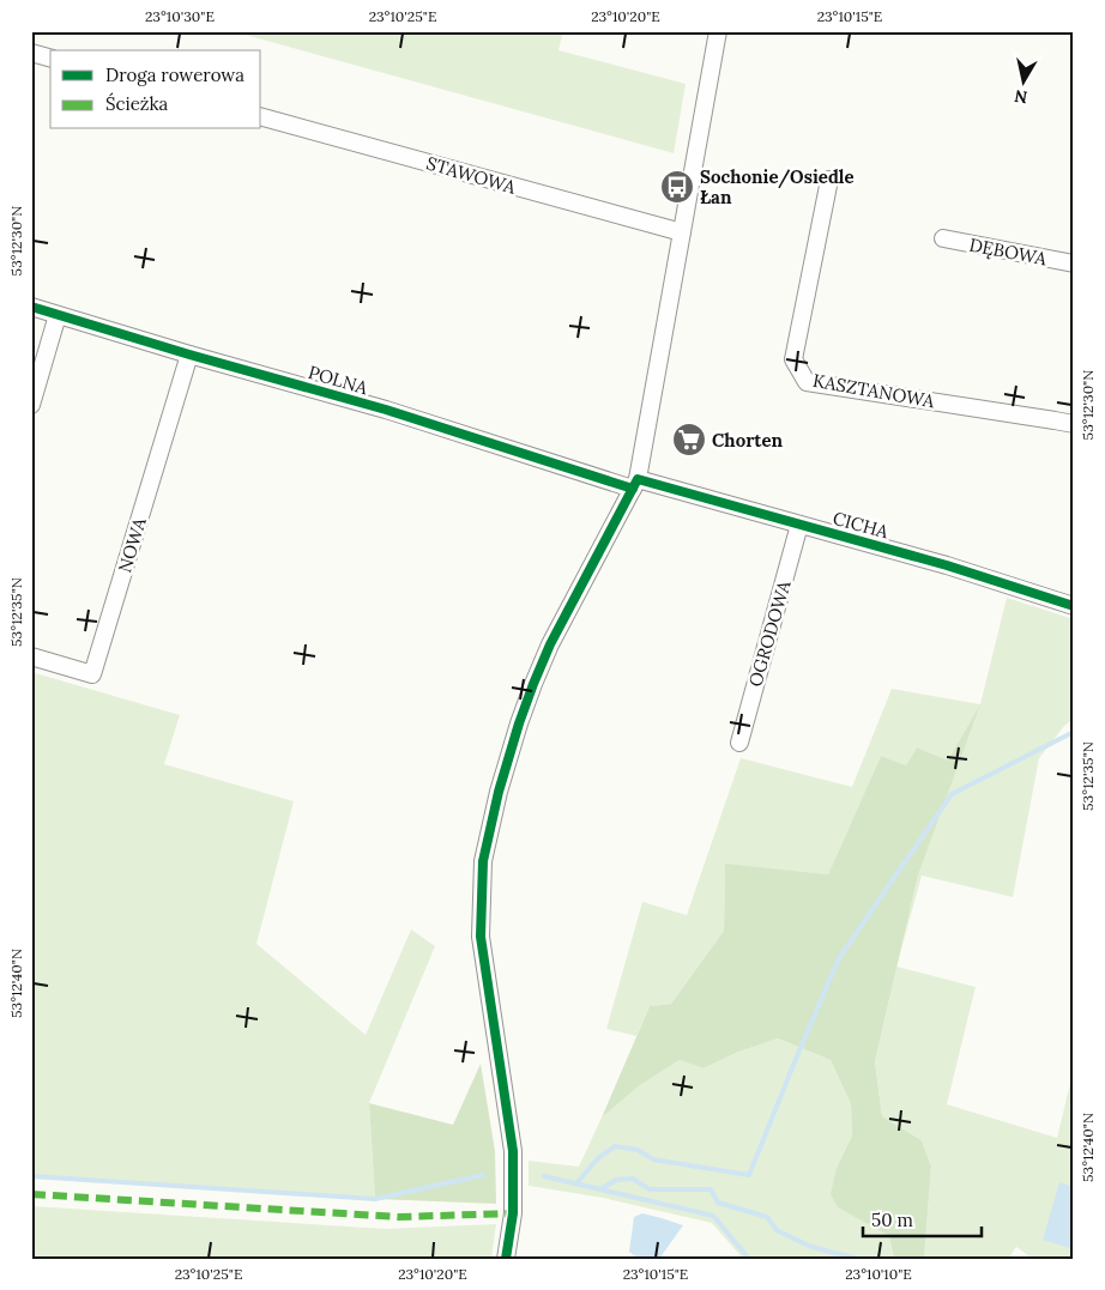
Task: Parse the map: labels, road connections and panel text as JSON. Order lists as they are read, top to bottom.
{
  "streets": {
    "street": [
      "STAWOWA",
      "DĘBOWA",
      "POLNA",
      "KASZTANOWA",
      "CICHA",
      "NOWA",
      "OGRODOWA"
    ]
  },
  "crossings": [
    ["POLNA", "CICHA"],
    ["POLNA", "NOWA"],
    ["CICHA", "OGRODOWA"]
  ],
  "places": {
    "bus stop": ["Sochonie/Osiedle Łan"],
    "supermarket": ["Chorten"]
  },
  "legend": ["Droga rowerowa", "Ścieżka"],
  "scale_bar": "50 m",
  "north": "bottom",
  "coordinates": [
    "23°10'30\"E",
    "23°10'25\"E",
    "23°10'20\"E",
    "23°10'15\"E",
    "53°12'30\"N",
    "53°12'35\"N",
    "53°12'40\"N",
    "23°10'10\"E"
  ]
}
